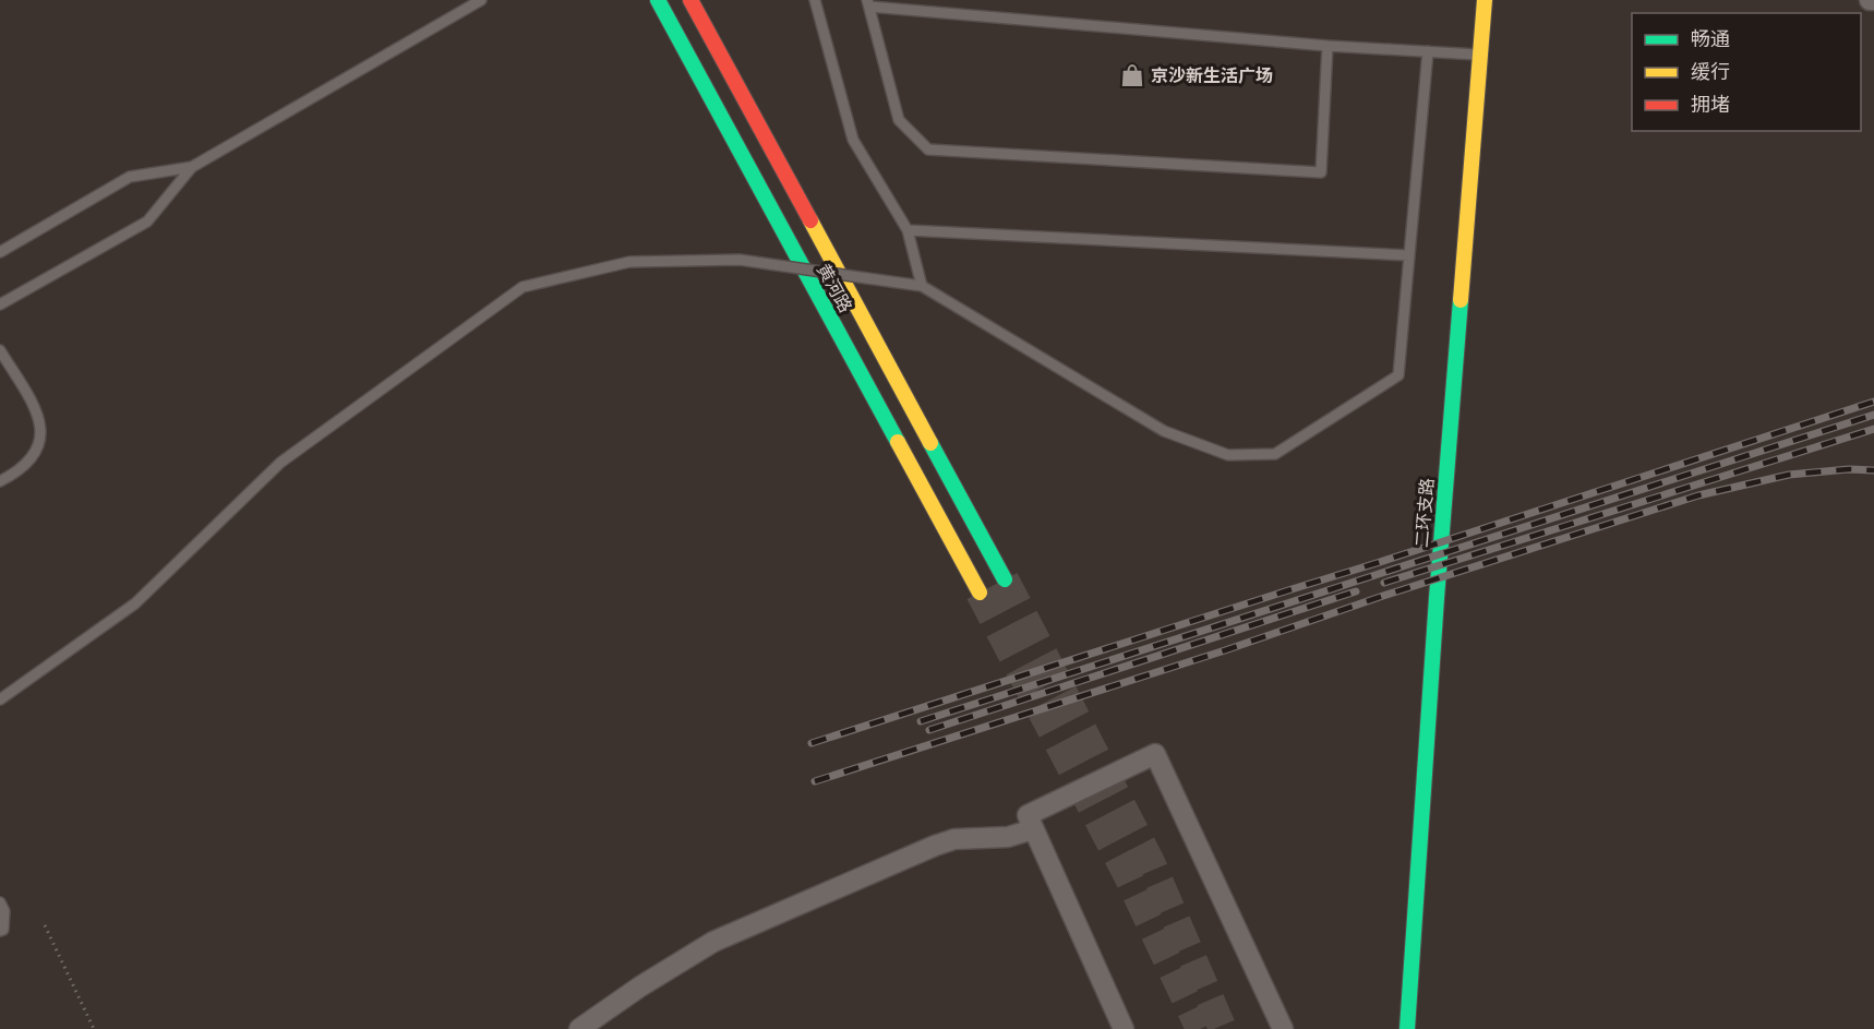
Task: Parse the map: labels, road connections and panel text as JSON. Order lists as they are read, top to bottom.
{
  "streets": {
    "main road": ["黄河路", "二环支路"]
  },
  "places": {
    "shop": ["京沙新生活广场"]
  },
  "legend": ["畅通", "缓行", "拥堵"]
}
